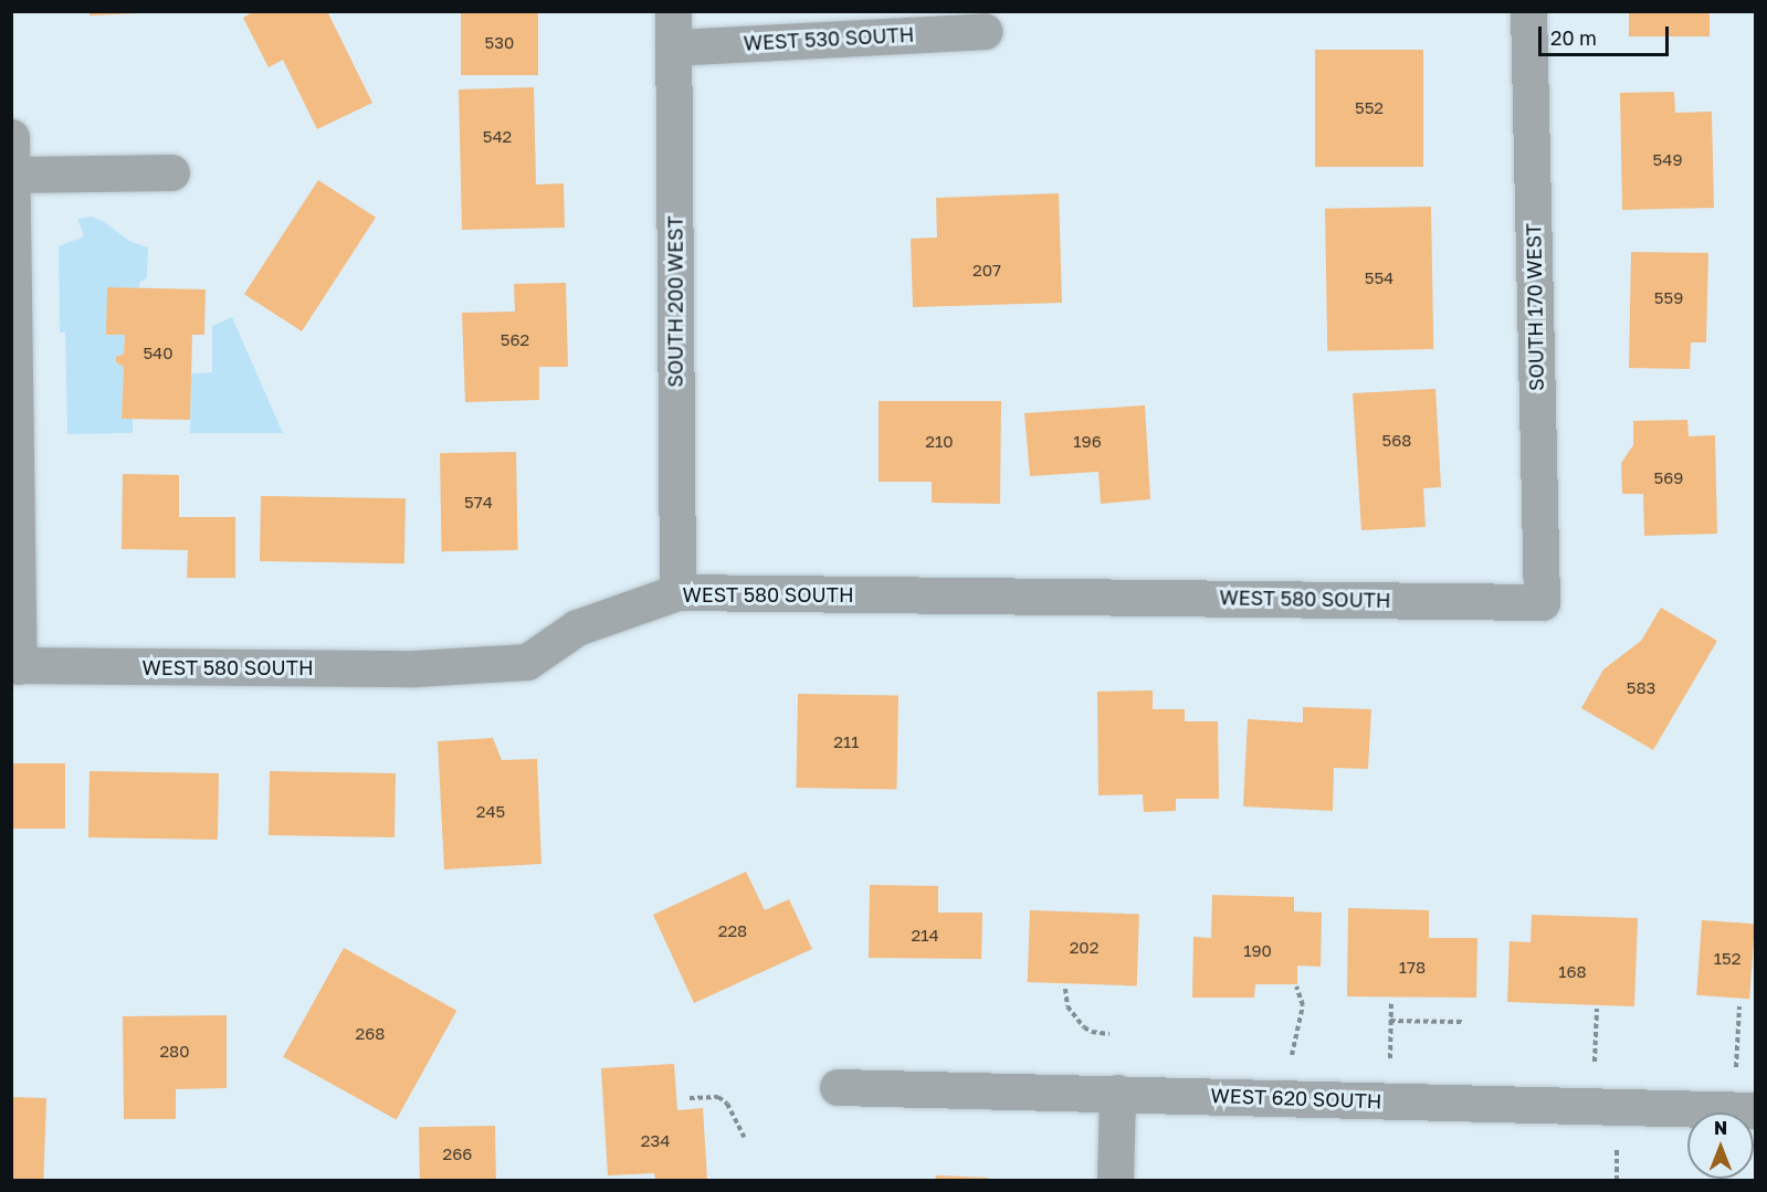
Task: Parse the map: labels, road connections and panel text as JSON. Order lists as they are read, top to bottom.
{
  "streets": {
    "street": [
      "WEST 530 SOUTH",
      "SOUTH 200 WEST",
      "SOUTH 170 WEST",
      "WEST 580 SOUTH",
      "WEST 620 SOUTH"
    ]
  },
  "crossings": [
    ["WEST 530 SOUTH", "SOUTH 200 WEST"],
    ["SOUTH 200 WEST", "WEST 580 SOUTH"],
    ["SOUTH 170 WEST", "WEST 580 SOUTH"]
  ],
  "house_numbers": [
    "530",
    "552",
    "542",
    "549",
    "207",
    "554",
    "559",
    "562",
    "540",
    "568",
    "210",
    "196",
    "569",
    "574",
    "583",
    "211",
    "245",
    "228",
    "214",
    "202",
    "190",
    "152",
    "178",
    "168",
    "268",
    "280",
    "234",
    "266"
  ],
  "scale_bar": "20 m",
  "north": "top"
}
